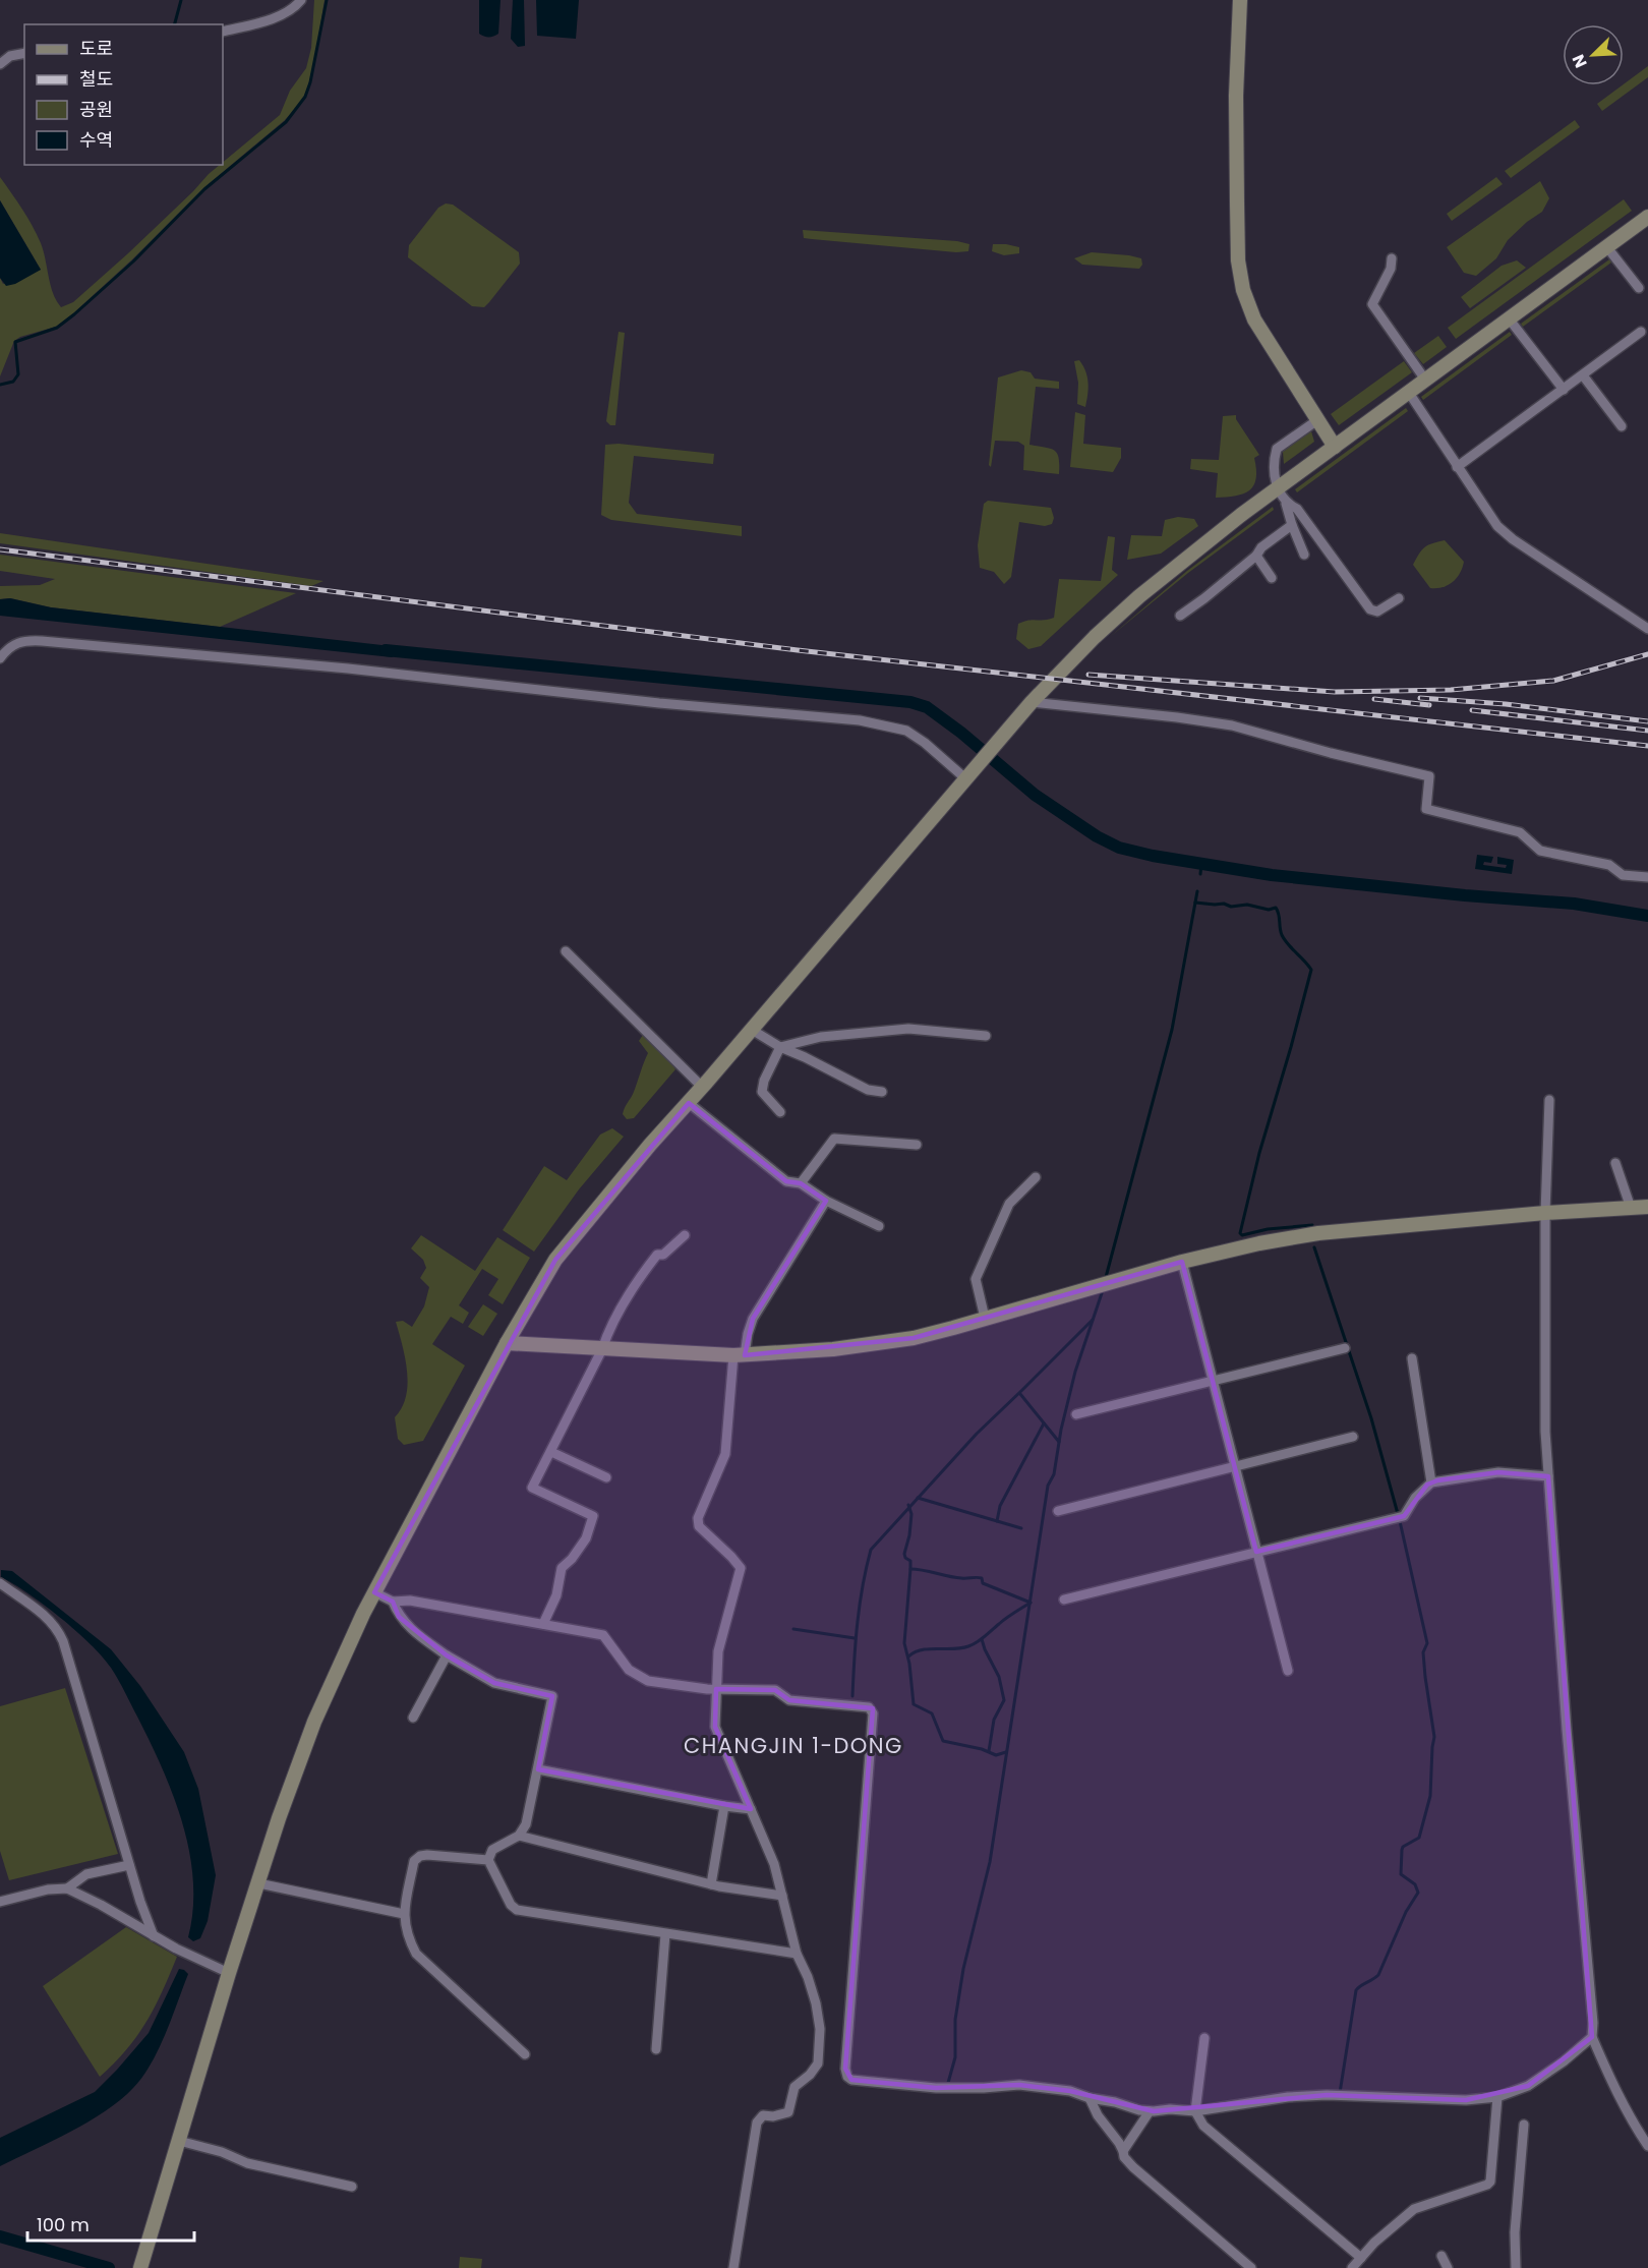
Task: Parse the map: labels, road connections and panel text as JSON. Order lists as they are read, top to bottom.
{
  "districts": ["CHANGJIN 1-DONG"],
  "legend": [
    "도로",
    "철도",
    "공원",
    "수역"
  ],
  "scale_bar": "100 m",
  "north": "bottom left"
}
